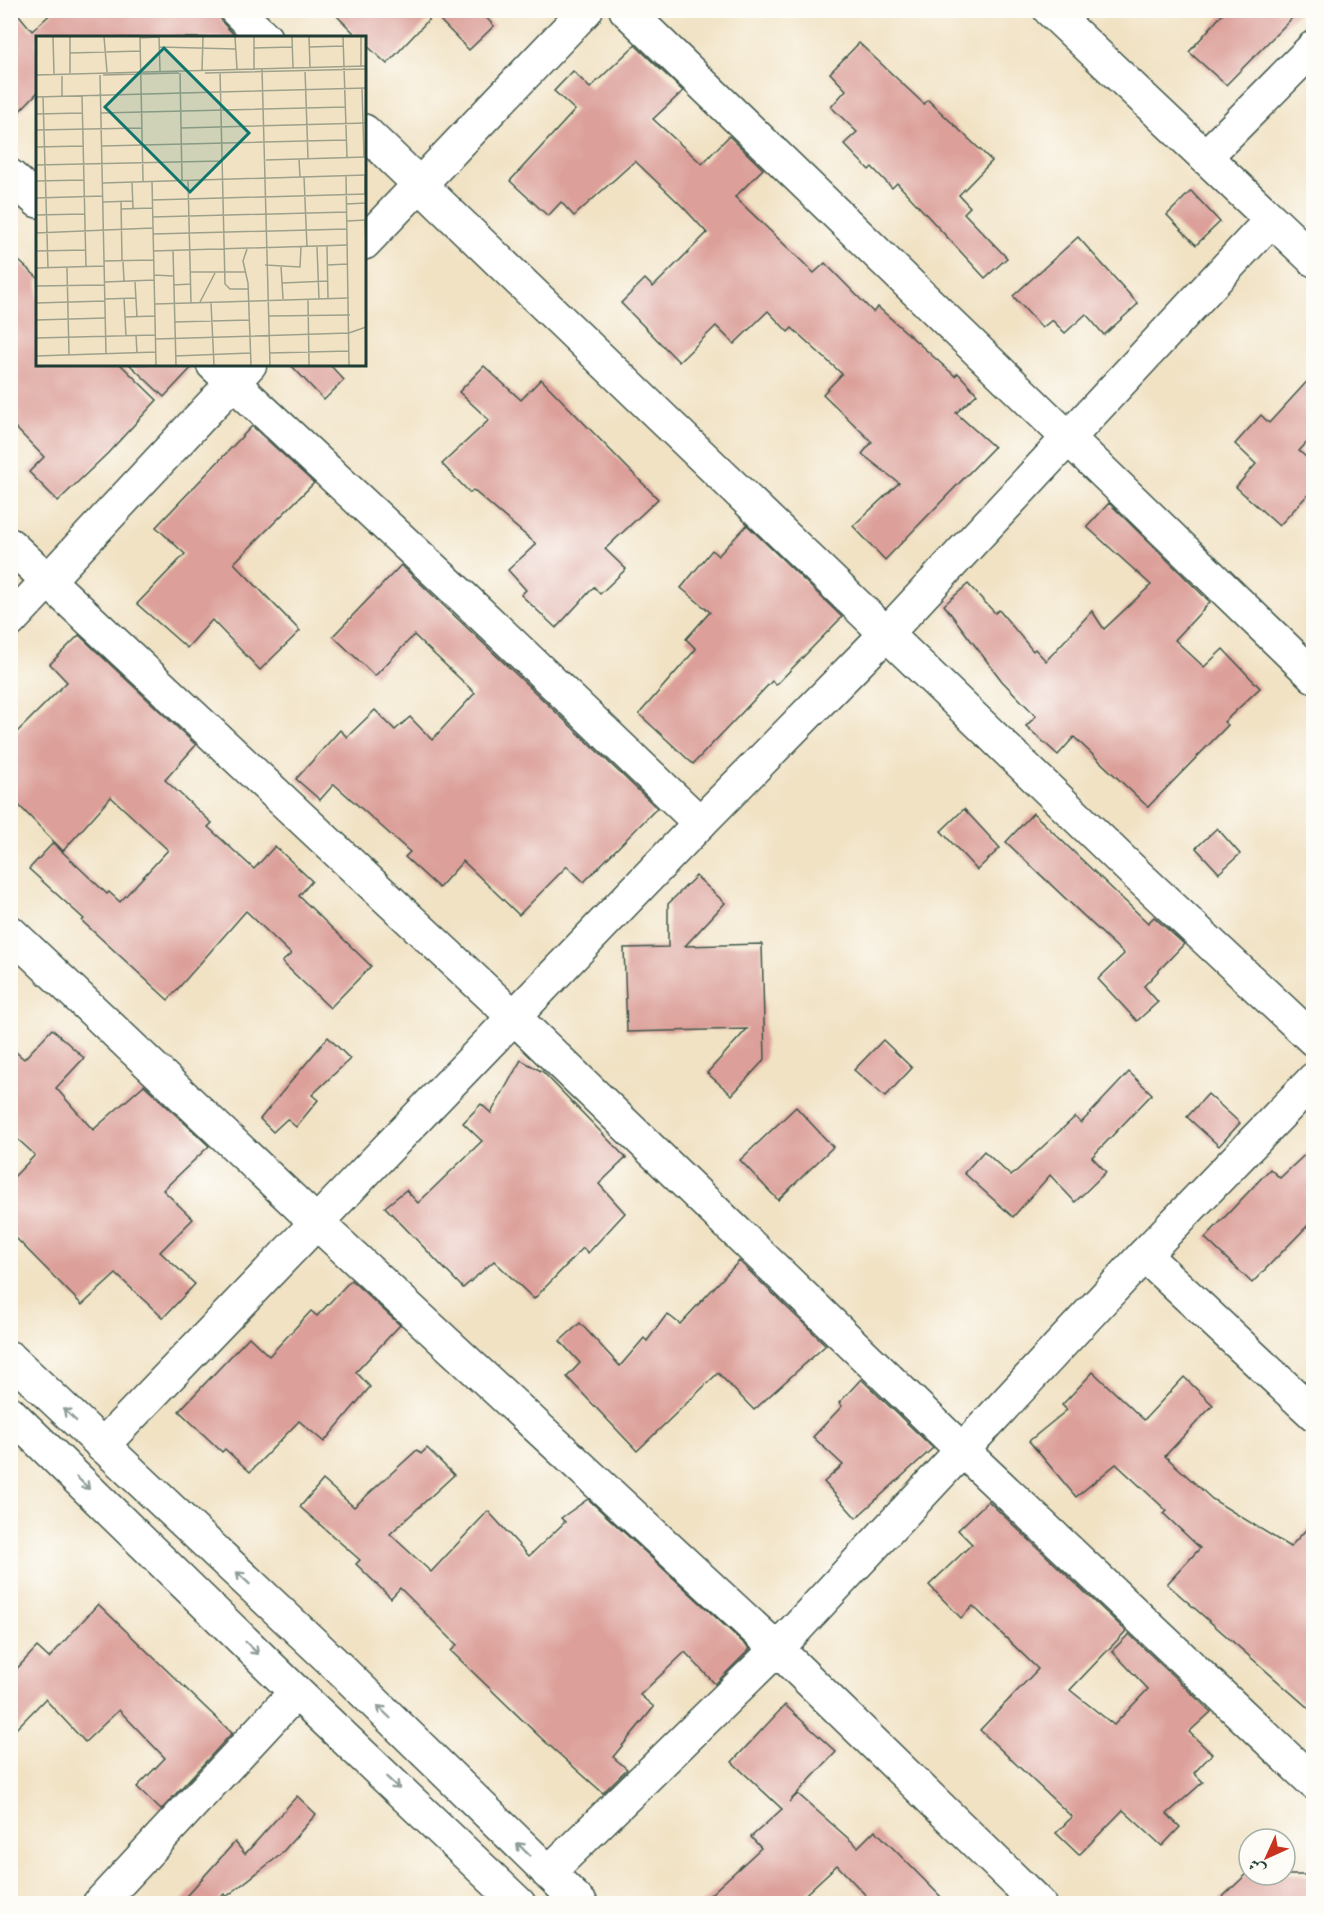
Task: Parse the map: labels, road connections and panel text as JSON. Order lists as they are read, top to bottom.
{
  "north": "bottom left"
}
